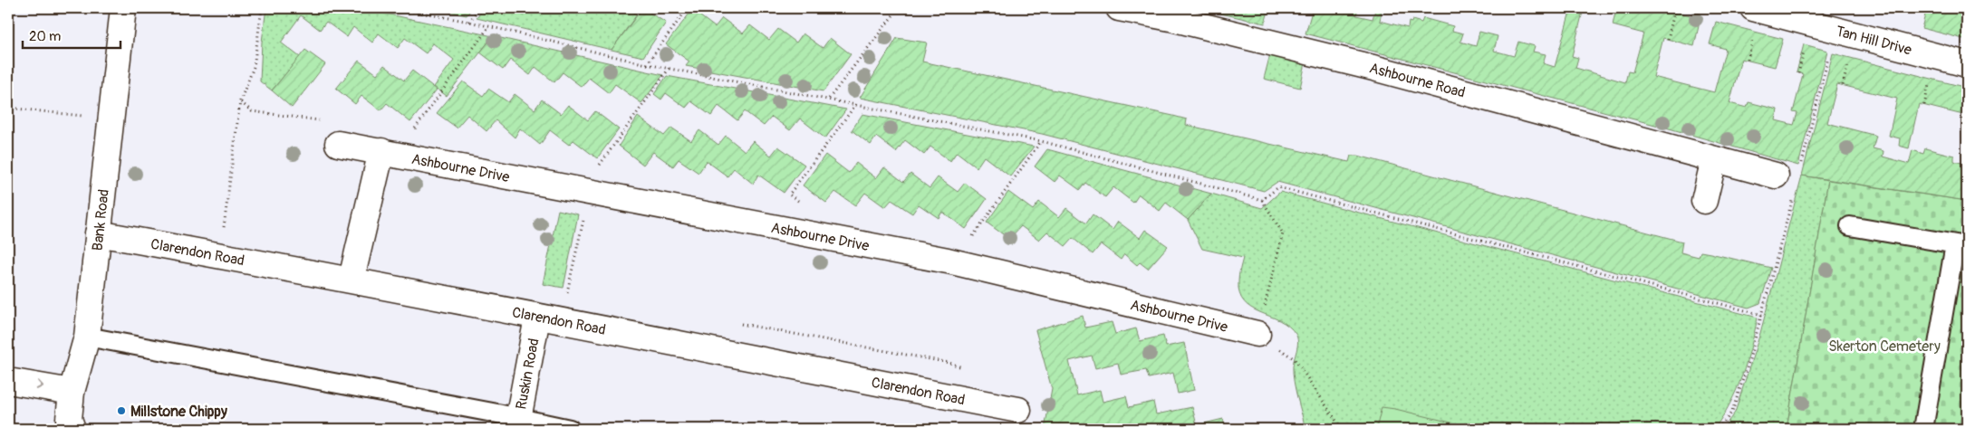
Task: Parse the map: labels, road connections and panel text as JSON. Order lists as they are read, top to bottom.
{
  "streets": {
    "street": [
      "Tan Hill Drive",
      "Ashbourne Road",
      "Ashbourne Drive",
      "Bank Road",
      "Clarendon Road",
      "Ruskin Road"
    ]
  },
  "crossings": [
    ["Bank Road", "Clarendon Road"],
    ["Clarendon Road", "Ruskin Road"]
  ],
  "parks": ["Skerton Cemetery"],
  "places": ["Millstone Chippy"],
  "scale_bar": "20 m"
}
